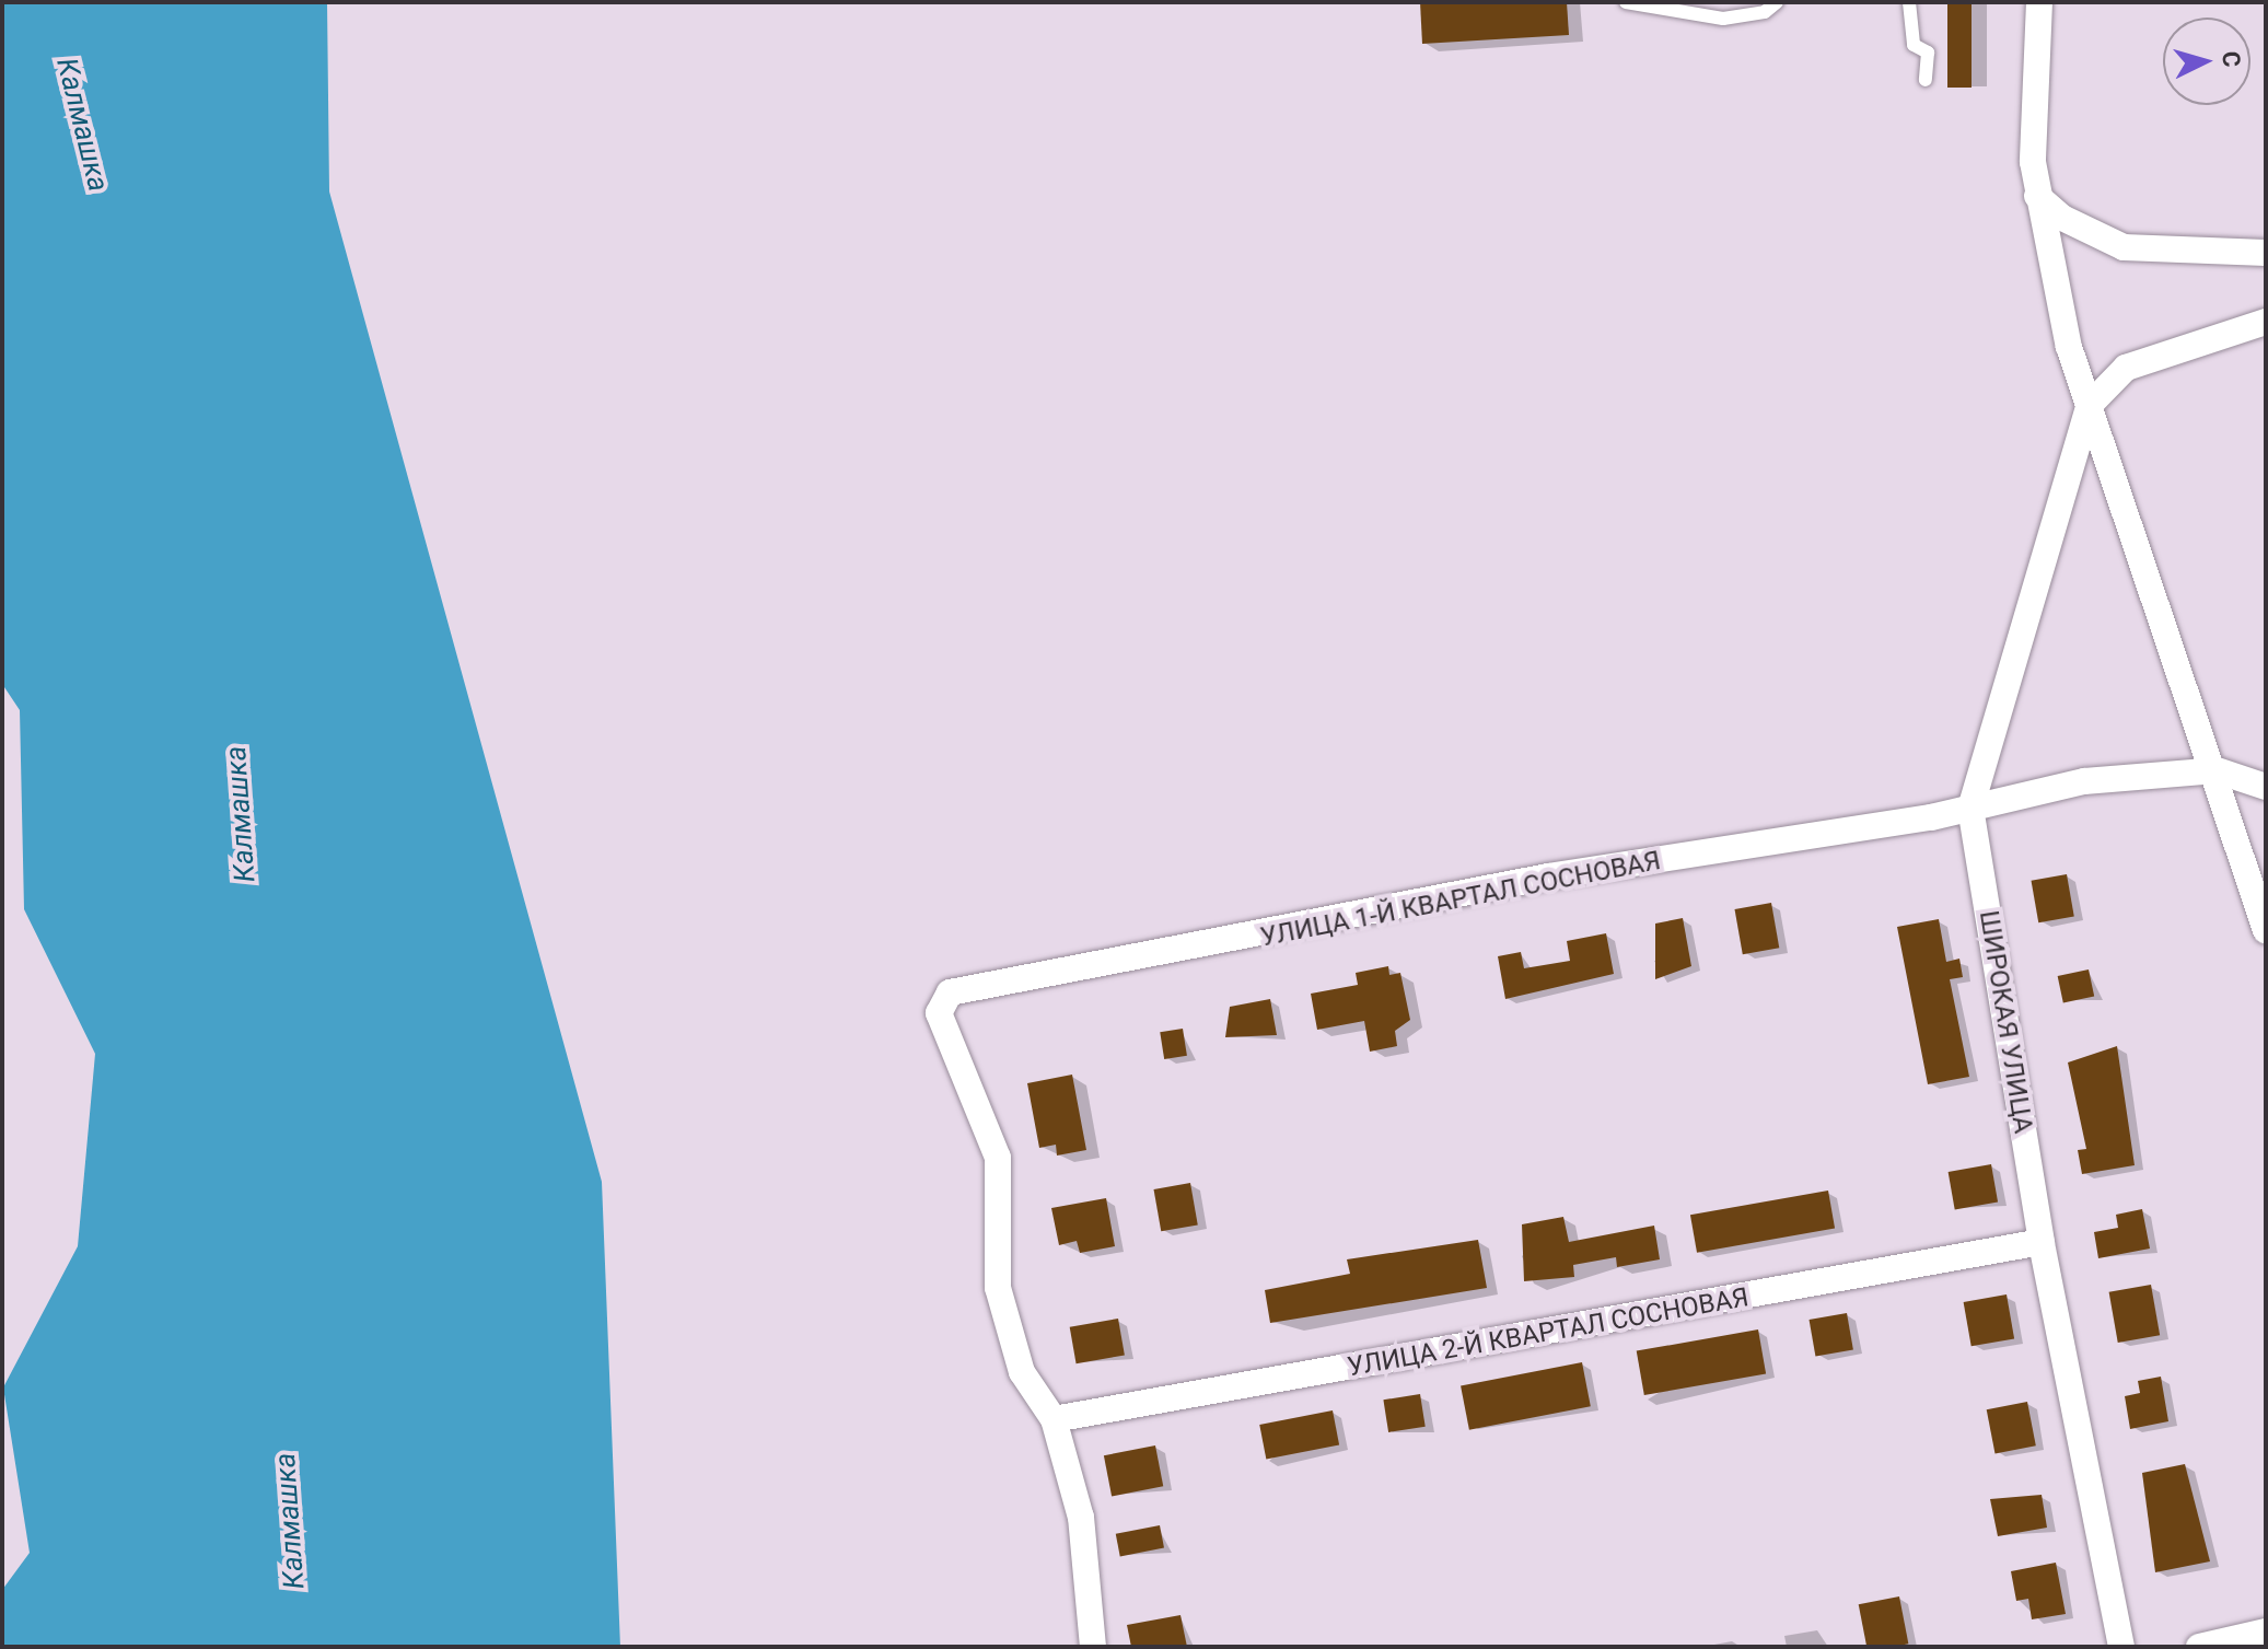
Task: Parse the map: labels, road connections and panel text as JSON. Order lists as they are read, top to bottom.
{
  "streets": {
    "street": ["УЛИЦА 1-Й КВАРТАЛ СОСНОВАЯ", "ШИРОКАЯ УЛИЦА", "УЛИЦА 2-Й КВАРТАЛ СОСНОВАЯ"]
  },
  "crossings": [
    ["УЛИЦА 1-Й КВАРТАЛ СОСНОВАЯ", "ШИРОКАЯ УЛИЦА"],
    ["УЛИЦА 1-Й КВАРТАЛ СОСНОВАЯ", "УЛИЦА 2-Й КВАРТАЛ СОСНОВАЯ"],
    ["ШИРОКАЯ УЛИЦА", "УЛИЦА 2-Й КВАРТАЛ СОСНОВАЯ"]
  ],
  "water": ["Калмашка"],
  "north": "right"
}
